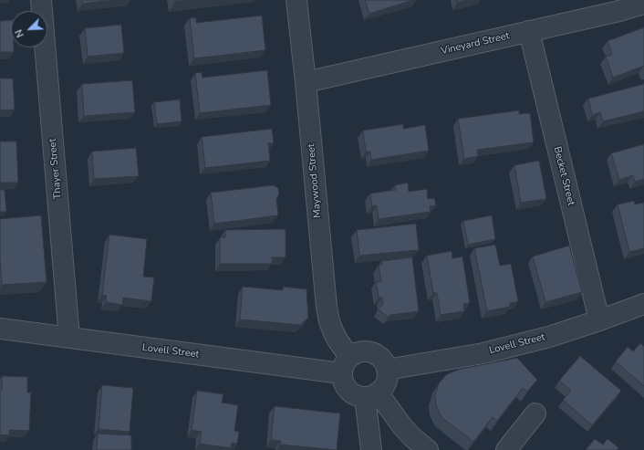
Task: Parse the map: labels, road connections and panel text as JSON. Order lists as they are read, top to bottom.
{
  "streets": {
    "street": [
      "Vineyard Street",
      "Thayer Street",
      "Becket Street",
      "Maywood Street",
      "Lovell Street"
    ]
  },
  "crossings": [
    ["Vineyard Street", "Becket Street"],
    ["Vineyard Street", "Maywood Street"],
    ["Thayer Street", "Lovell Street"],
    ["Becket Street", "Lovell Street"],
    ["Maywood Street", "Lovell Street"]
  ],
  "north": "bottom left"
}
